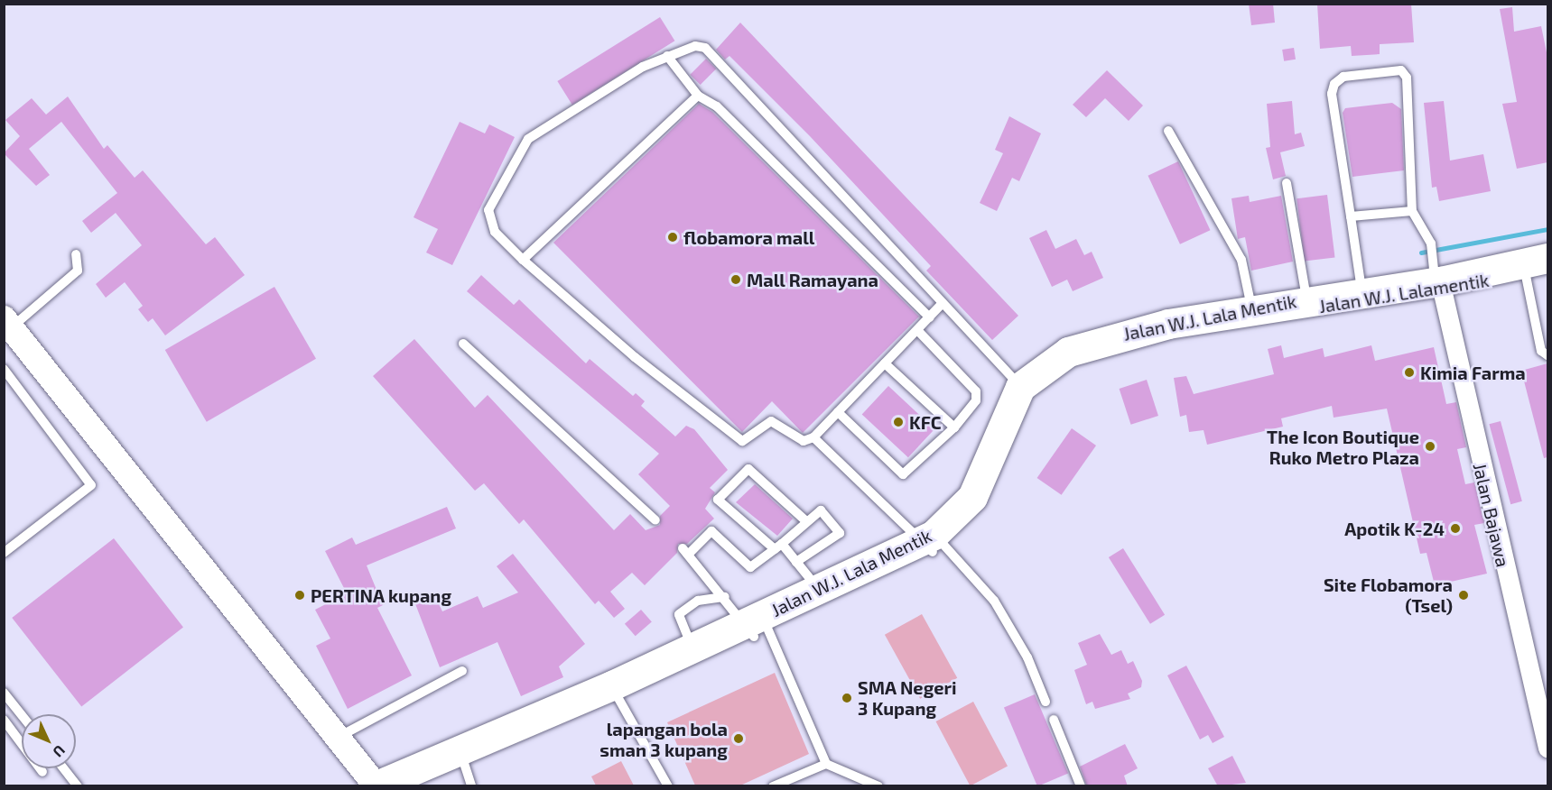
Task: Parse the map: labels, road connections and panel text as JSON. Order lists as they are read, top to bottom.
{
  "streets": {
    "main road": ["Jalan W.J. Lalamentik", "Jalan W.J. Lala Mentik"],
    "street": ["Jalan Bajawa"]
  },
  "crossings": [
    ["Jalan W.J. Lalamentik", "Jalan W.J. Lala Mentik"],
    ["Jalan W.J. Lalamentik", "Jalan Bajawa"]
  ],
  "places": [
    "flobamora mall",
    "Mall Ramayana",
    "Kimia Farma",
    "KFC",
    "The Icon Boutique Ruko Metro Plaza",
    "Apotik K-24",
    "PERTINA kupang",
    "Site Flobamora (Tsel)",
    "SMA Negeri 3 Kupang",
    "lapangan bola sman 3 kupang"
  ],
  "north": "bottom right"
}
